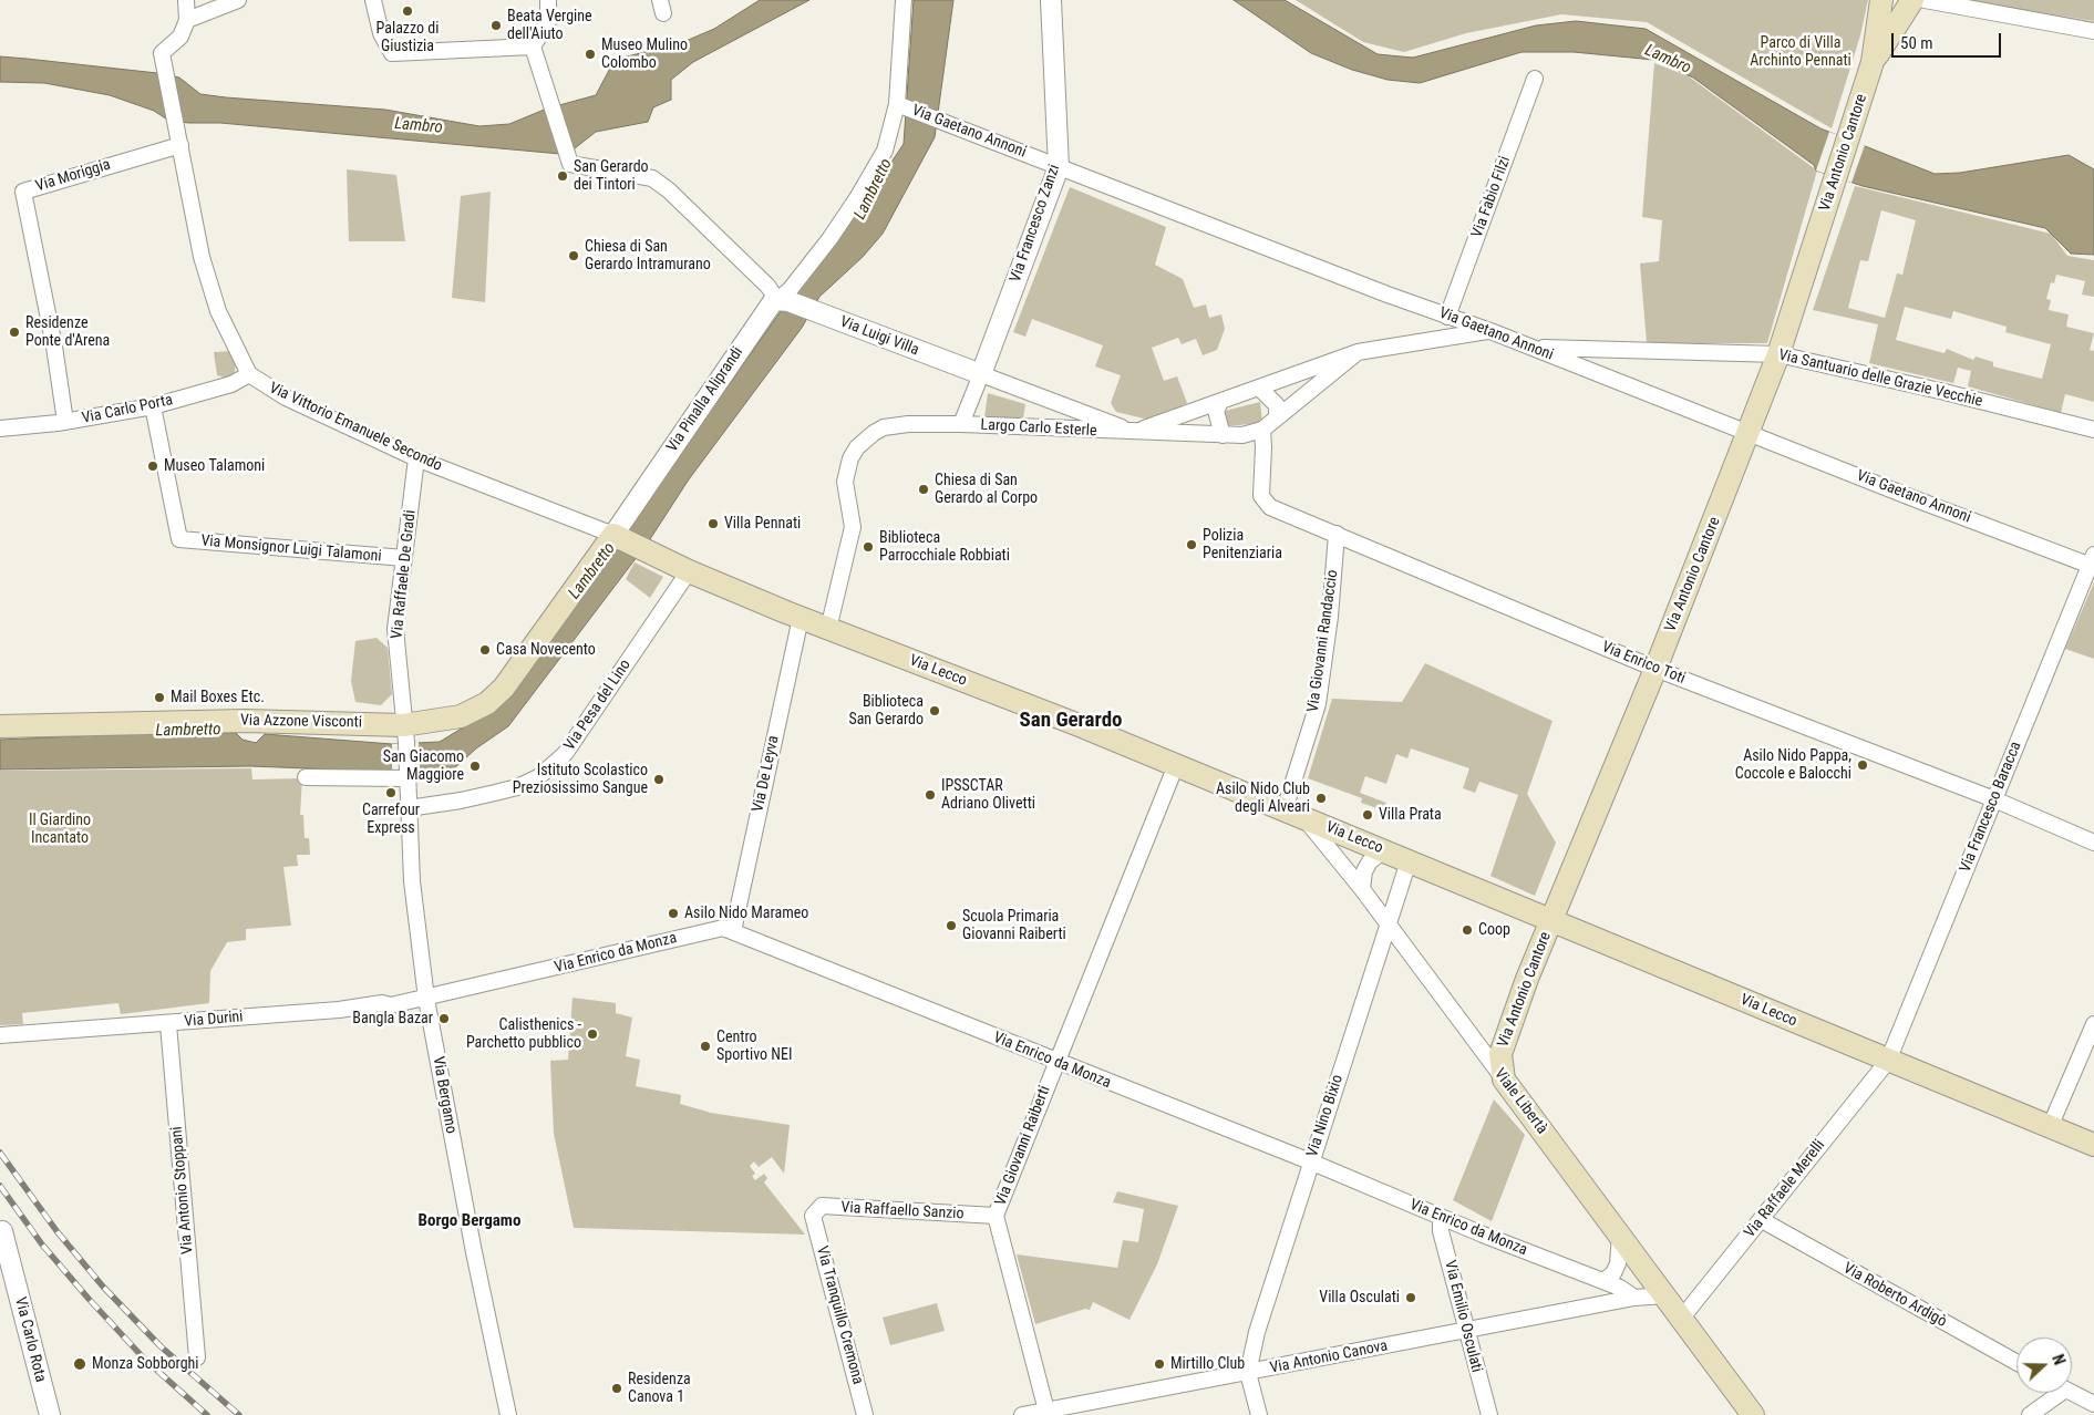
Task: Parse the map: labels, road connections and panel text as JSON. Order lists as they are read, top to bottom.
{
  "streets": {
    "main road": [
      "Via Antonio Cantore",
      "Via Pinalla Aliprandi",
      "Via Lecco",
      "Via Azzone Visconti",
      "Viale Libertà"
    ],
    "street": [
      "Via Gaetano Annoni",
      "Via Moriggia",
      "Via Fabio Filzi",
      "Via Francesco Zanzi",
      "Via Luigi Villa",
      "Via Santuario delle Grazie Vecchie",
      "Via Carlo Porta",
      "Via Vittorio Emanuele Secondo",
      "Largo Carlo Esterle",
      "Via Monsignor Luigi Talamoni",
      "Via Raffaele De Gradi",
      "Via Giovanni Randaccio",
      "Via Enrico Toti",
      "Via Pesa del Lino",
      "Via De Leyva",
      "Via Francesco Baracca",
      "Via Enrico da Monza",
      "Via Durini",
      "Via Bergamo",
      "Via Nino Bixio",
      "Via Giovanni Raiberti",
      "Via Raffaele Merelli",
      "Via Antonio Stoppani",
      "Via Raffaello Sanzio",
      "Via Roberto Ardigò",
      "Via Tranquillo Cremona",
      "Via Emilio Osculati",
      "Via Carlo Rota",
      "Via Antonio Canova"
    ]
  },
  "crossings": [
    ["Via Gaetano Annoni", "Via Antonio Cantore"],
    ["Via Gaetano Annoni", "Via Fabio Filzi"],
    ["Via Gaetano Annoni", "Via Francesco Zanzi"],
    ["Via Gaetano Annoni", "Via Santuario delle Grazie Vecchie"],
    ["Via Gaetano Annoni", "Via Pinalla Aliprandi"],
    ["Via Gaetano Annoni", "Largo Carlo Esterle"],
    ["Via Gaetano Annoni", "Via Francesco Baracca"],
    ["Via Antonio Cantore", "Via Santuario delle Grazie Vecchie"],
    ["Via Antonio Cantore", "Via Enrico Toti"],
    ["Via Antonio Cantore", "Via Lecco"],
    ["Via Antonio Cantore", "Viale Libertà"],
    ["Via Moriggia", "Via Carlo Porta"],
    ["Via Francesco Zanzi", "Via Luigi Villa"],
    ["Via Francesco Zanzi", "Largo Carlo Esterle"],
    ["Via Luigi Villa", "Via Pinalla Aliprandi"],
    ["Via Luigi Villa", "Largo Carlo Esterle"],
    ["Via Pinalla Aliprandi", "Via Vittorio Emanuele Secondo"],
    ["Via Pinalla Aliprandi", "Via Raffaele De Gradi"],
    ["Via Pinalla Aliprandi", "Via Lecco"],
    ["Via Pinalla Aliprandi", "Via Azzone Visconti"],
    ["Via Carlo Porta", "Via Vittorio Emanuele Secondo"],
    ["Via Carlo Porta", "Via Monsignor Luigi Talamoni"],
    ["Via Vittorio Emanuele Secondo", "Via Raffaele De Gradi"],
    ["Via Vittorio Emanuele Secondo", "Via Lecco"],
    ["Largo Carlo Esterle", "Via Enrico Toti"],
    ["Via Monsignor Luigi Talamoni", "Via Raffaele De Gradi"],
    ["Via Raffaele De Gradi", "Via Azzone Visconti"],
    ["Via Raffaele De Gradi", "Via Bergamo"],
    ["Via Giovanni Randaccio", "Via Enrico Toti"],
    ["Via Giovanni Randaccio", "Via Lecco"],
    ["Via Giovanni Randaccio", "Viale Libertà"],
    ["Via Enrico Toti", "Via Francesco Baracca"],
    ["Via Lecco", "Via Pesa del Lino"],
    ["Via Lecco", "Via De Leyva"],
    ["Via Lecco", "Via Francesco Baracca"],
    ["Via Lecco", "Viale Libertà"],
    ["Via Lecco", "Via Nino Bixio"],
    ["Via Lecco", "Via Giovanni Raiberti"],
    ["Via Lecco", "Via Raffaele Merelli"],
    ["Via Pesa del Lino", "Via Bergamo"],
    ["Via De Leyva", "Via Enrico da Monza"],
    ["Via Francesco Baracca", "Via Raffaele Merelli"],
    ["Via Enrico da Monza", "Via Durini"],
    ["Via Enrico da Monza", "Via Bergamo"],
    ["Via Enrico da Monza", "Via Nino Bixio"],
    ["Via Enrico da Monza", "Via Giovanni Raiberti"],
    ["Via Enrico da Monza", "Via Emilio Osculati"],
    ["Via Enrico da Monza", "Via Antonio Canova"],
    ["Via Durini", "Via Bergamo"],
    ["Via Durini", "Via Antonio Stoppani"],
    ["Viale Libertà", "Via Nino Bixio"],
    ["Viale Libertà", "Via Raffaele Merelli"],
    ["Via Nino Bixio", "Via Antonio Canova"],
    ["Via Giovanni Raiberti", "Via Raffaello Sanzio"],
    ["Via Giovanni Raiberti", "Via Antonio Canova"],
    ["Via Raffaele Merelli", "Via Roberto Ardigò"],
    ["Via Raffaello Sanzio", "Via Tranquillo Cremona"],
    ["Via Emilio Osculati", "Via Antonio Canova"]
  ],
  "districts": ["San Gerardo", "Borgo Bergamo"],
  "water": ["Lambro", "Lambretto"],
  "parks": ["Parco di Villa Archinto Pennati", "Il Giardino Incantato"],
  "places": [
    "Palazzo di Giustizia",
    "Beata Vergine dell'Aiuto",
    "Museo Mulino Colombo",
    "San Gerardo dei Tintori",
    "Chiesa di San Gerardo Intramurano",
    "Residenze Ponte d'Arena",
    "Museo Talamoni",
    "Chiesa di San Gerardo al Corpo",
    "Villa Pennati",
    "Polizia Penitenziaria",
    "Biblioteca Parrocchiale Robbiati",
    "Casa Novecento",
    "Mail Boxes Etc.",
    "Biblioteca San Gerardo",
    "Asilo Nido Pappa, Coccole e Balocchi",
    "San Giacomo Maggiore",
    "Istituto Scolastico Preziosissimo Sangue",
    "Carrefour Express",
    "IPSSCTAR Adriano Olivetti",
    "Asilo Nido Club degli Alveari",
    "Villa Prata",
    "Asilo Nido Marameo",
    "Scuola Primaria Giovanni Raiberti",
    "Coop",
    "Bangla Bazar",
    "Calisthenics - Parchetto pubblico",
    "Centro Sportivo NEI",
    "Villa Osculati",
    "Monza Sobborghi",
    "Mirtillo Club",
    "Residenza Canova 1"
  ],
  "scale_bar": "50 m",
  "north": "right"
}
